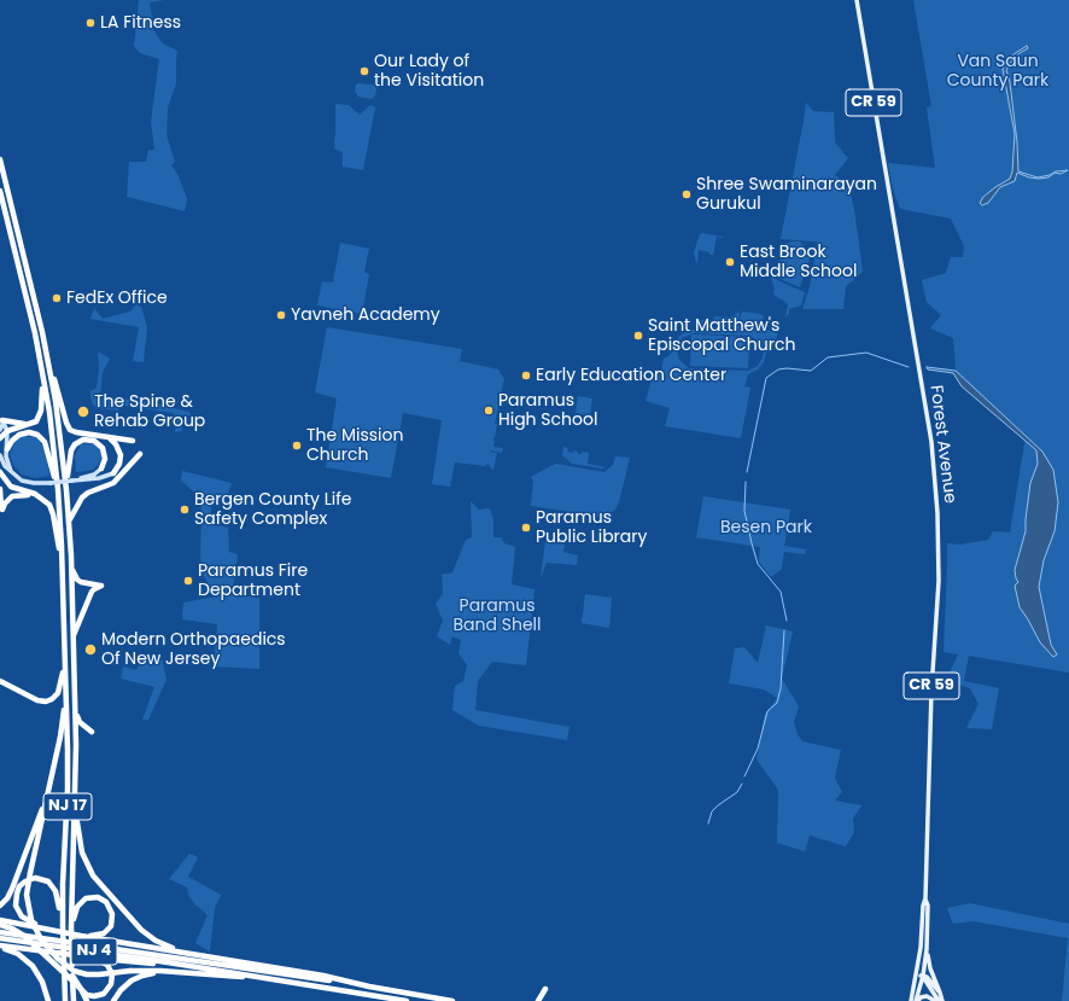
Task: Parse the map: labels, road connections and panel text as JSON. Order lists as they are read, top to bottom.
{
  "streets": {
    "highway": ["NJ 17", "NJ 4"],
    "main road": ["CR 59", "Forest Avenue"]
  },
  "parks": ["Van Saun County Park", "Besen Park", "Paramus Band Shell"],
  "places": [
    "LA Fitness",
    "Our Lady of the Visitation",
    "Shree Swaminarayan Gurukul",
    "East Brook Middle School",
    "FedEx Office",
    "Yavneh Academy",
    "Saint Matthew's Episcopal Church",
    "Early Education Center",
    "Paramus High School",
    "The Spine & Rehab Group",
    "The Mission Church",
    "Bergen County Life Safety Complex",
    "Paramus Public Library",
    "Paramus Fire Department",
    "Modern Orthopaedics Of New Jersey"
  ]
}
